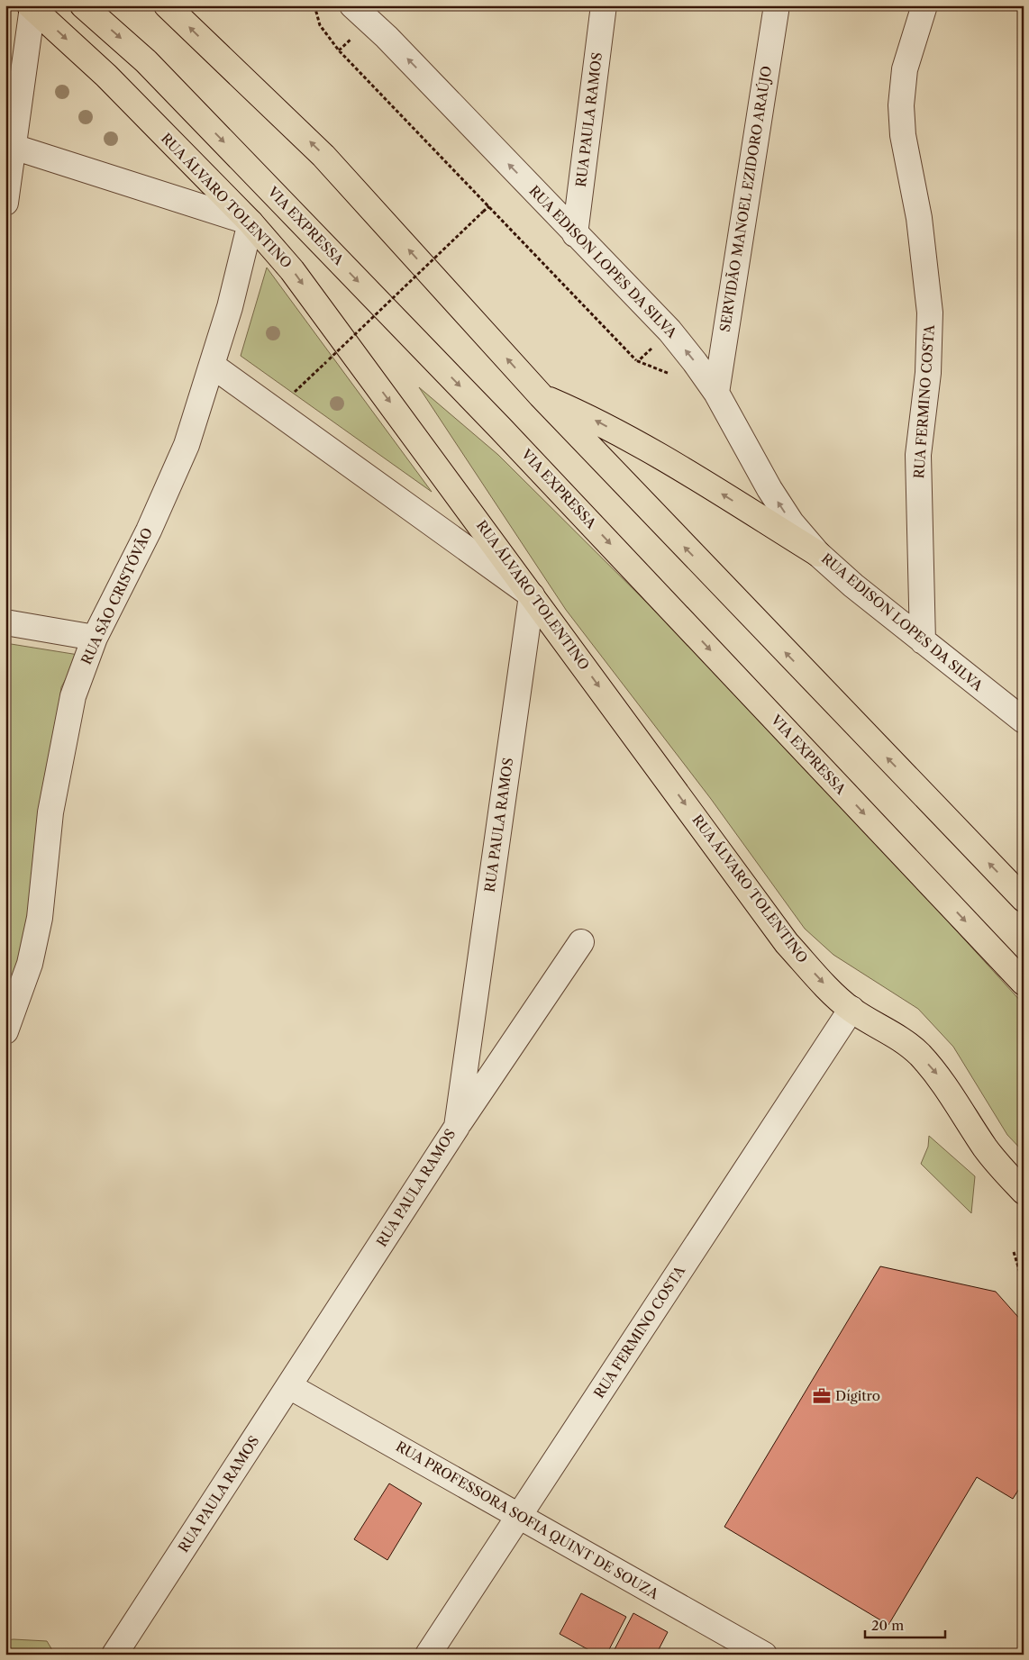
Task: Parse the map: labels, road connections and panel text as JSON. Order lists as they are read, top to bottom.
{
  "streets": {
    "main road": ["RUA ÁLVARO TOLENTINO", "VIA EXPRESSA"],
    "street": [
      "RUA PAULA RAMOS",
      "SERVIDÃO MANOEL EZIDORO ARAÚJO",
      "RUA EDISON LOPES DA SILVA",
      "RUA FERMINO COSTA",
      "RUA SÃO CRISTÓVÃO",
      "RUA PROFESSORA SOFIA QUINT DE SOUZA"
    ]
  },
  "crossings": [
    ["RUA PAULA RAMOS", "RUA ÁLVARO TOLENTINO"],
    ["RUA PAULA RAMOS", "RUA EDISON LOPES DA SILVA"],
    ["RUA PAULA RAMOS", "RUA PROFESSORA SOFIA QUINT DE SOUZA"],
    ["SERVIDÃO MANOEL EZIDORO ARAÚJO", "RUA EDISON LOPES DA SILVA"],
    ["RUA ÁLVARO TOLENTINO", "RUA FERMINO COSTA"],
    ["RUA ÁLVARO TOLENTINO", "RUA SÃO CRISTÓVÃO"],
    ["RUA EDISON LOPES DA SILVA", "RUA FERMINO COSTA"],
    ["RUA FERMINO COSTA", "RUA PROFESSORA SOFIA QUINT DE SOUZA"]
  ],
  "one_way": ["RUA EDISON LOPES DA SILVA"],
  "places": {
    "office": ["Dígitro"]
  },
  "scale_bar": "20 m"
}
